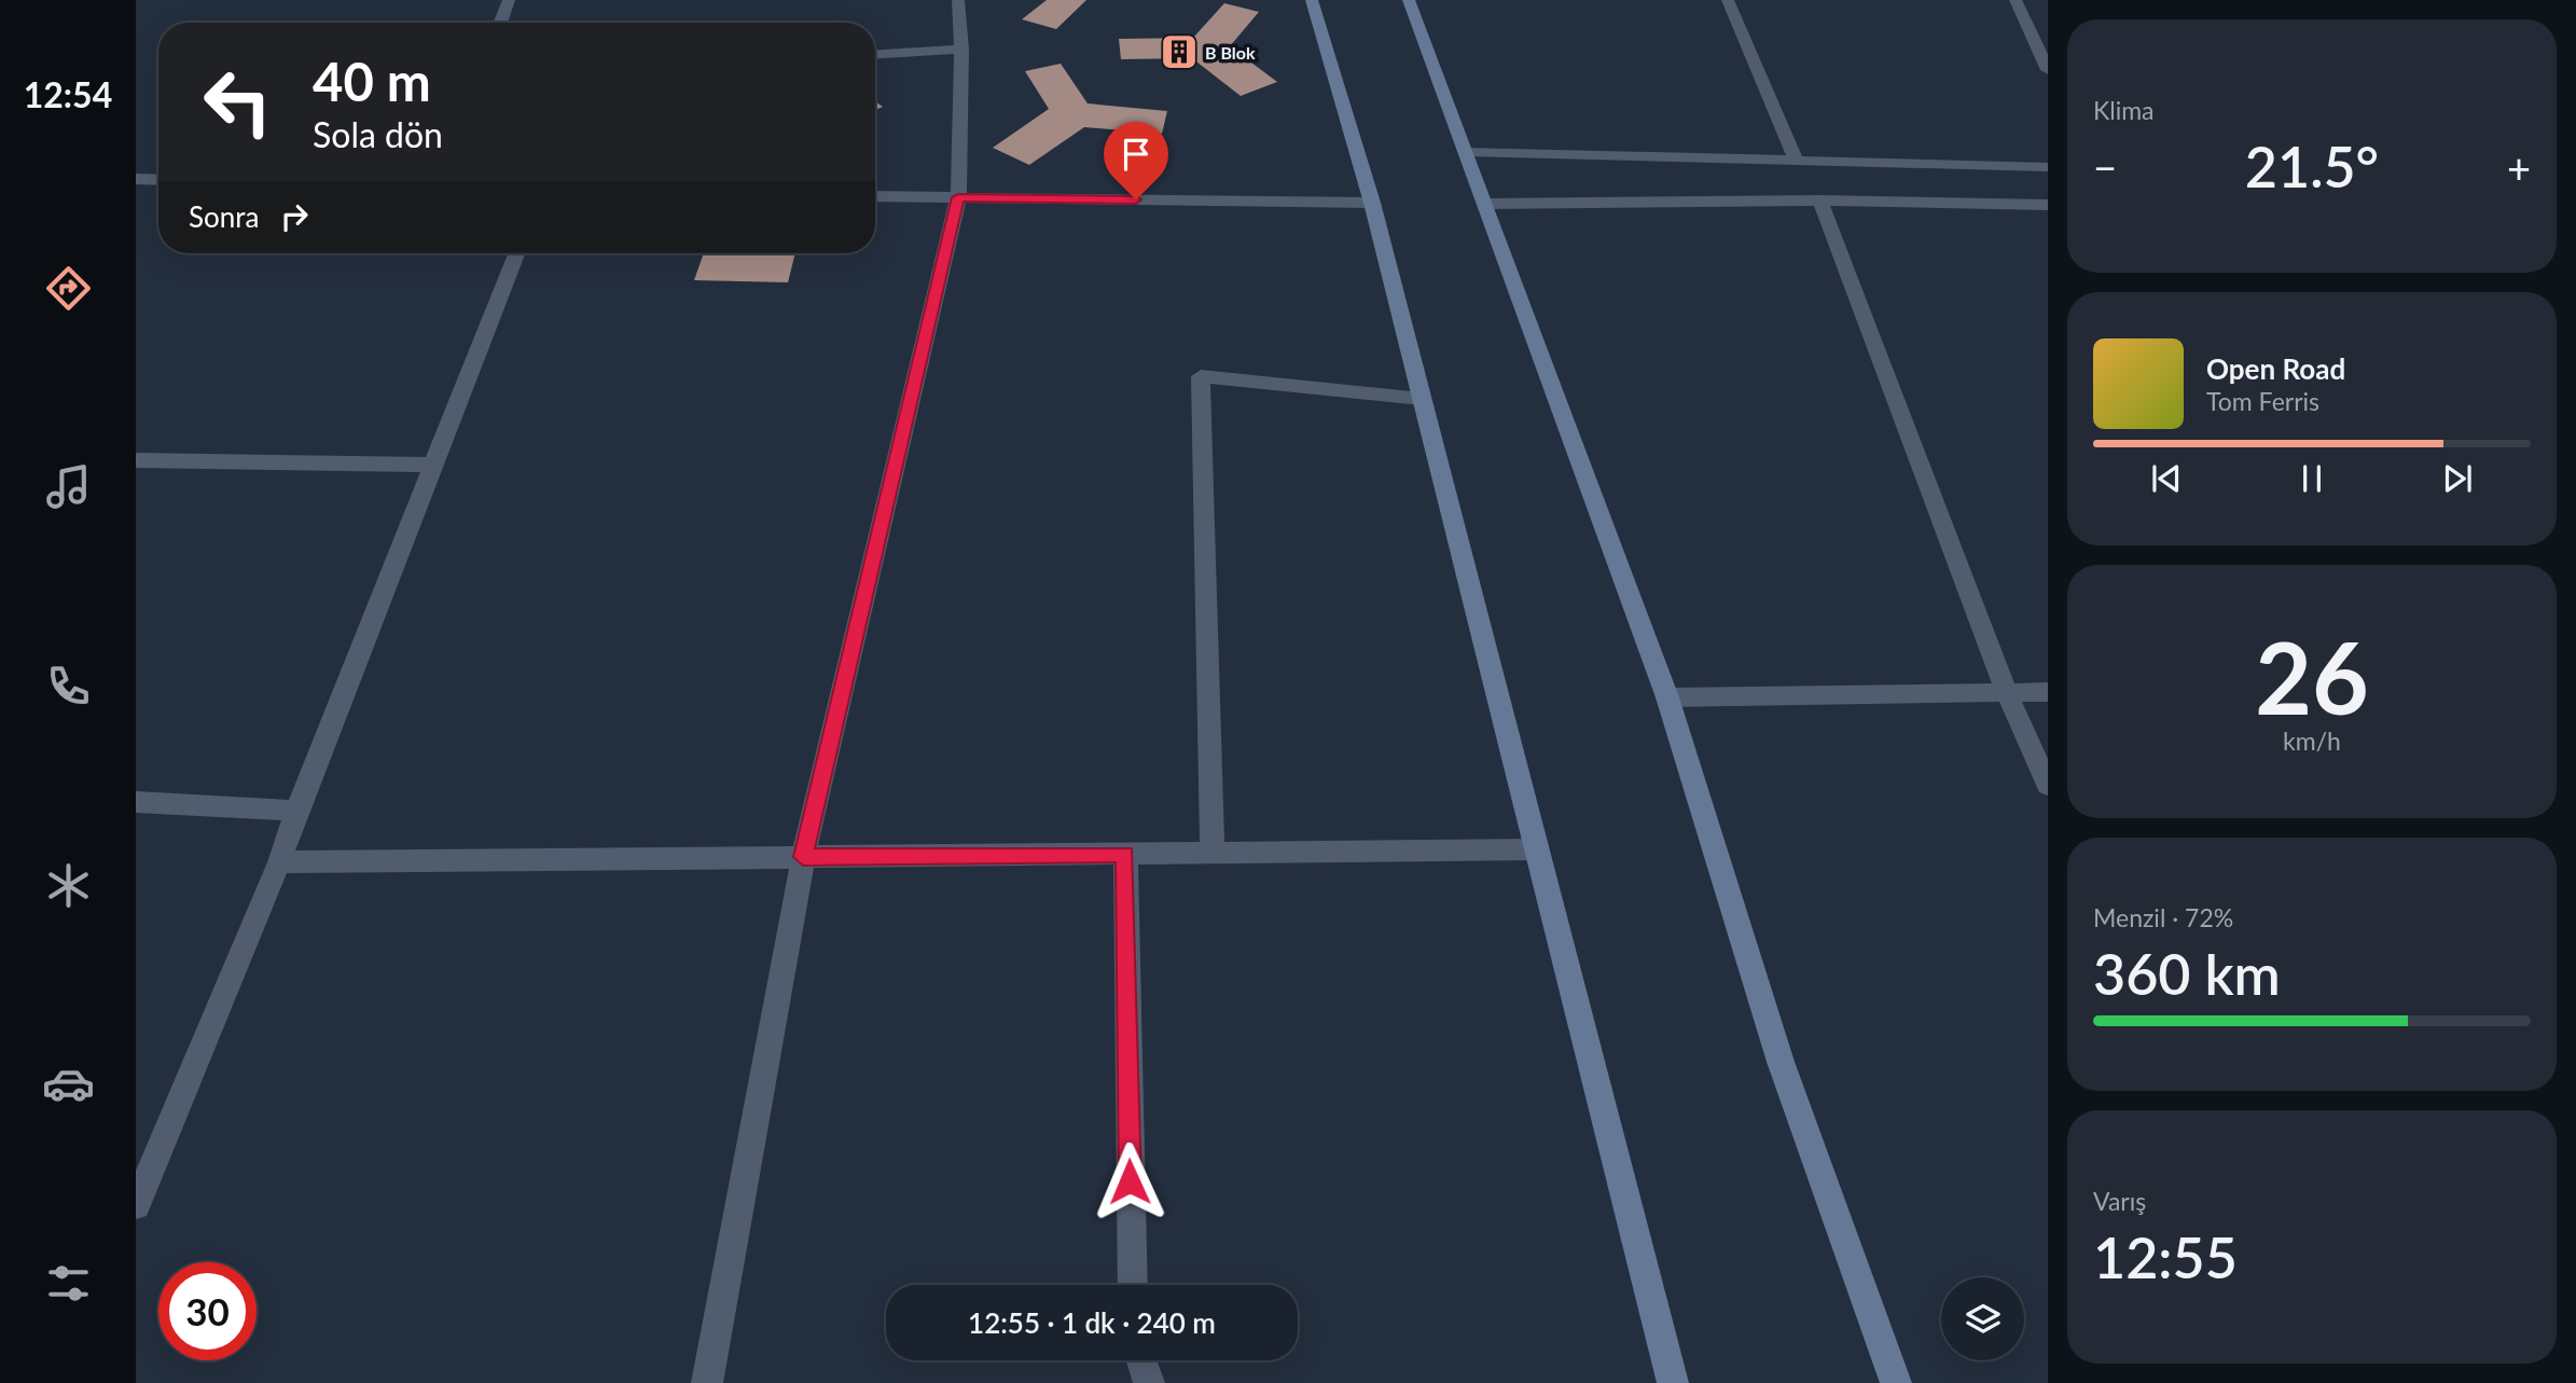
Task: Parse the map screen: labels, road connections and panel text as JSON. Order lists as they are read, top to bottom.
{
  "places": {
    "building": ["B Blok"]
  },
  "page": {
    "tabs": "12:54",
    "tile": [
      "Klima",
      ["26", "km/h"],
      ["Menzil · 72%", "360 km"],
      ["Varış", "12:55"]
    ],
    "turn": ["40 m", "Sola dön"],
    "heat": ["−", "21.5°", "+"],
    "then": "Sonra",
    "song": ["Open Road", "Tom Ferris"],
    "limit": "30",
    "trip": "12:55 · 1 dk · 240 m"
  }
}
